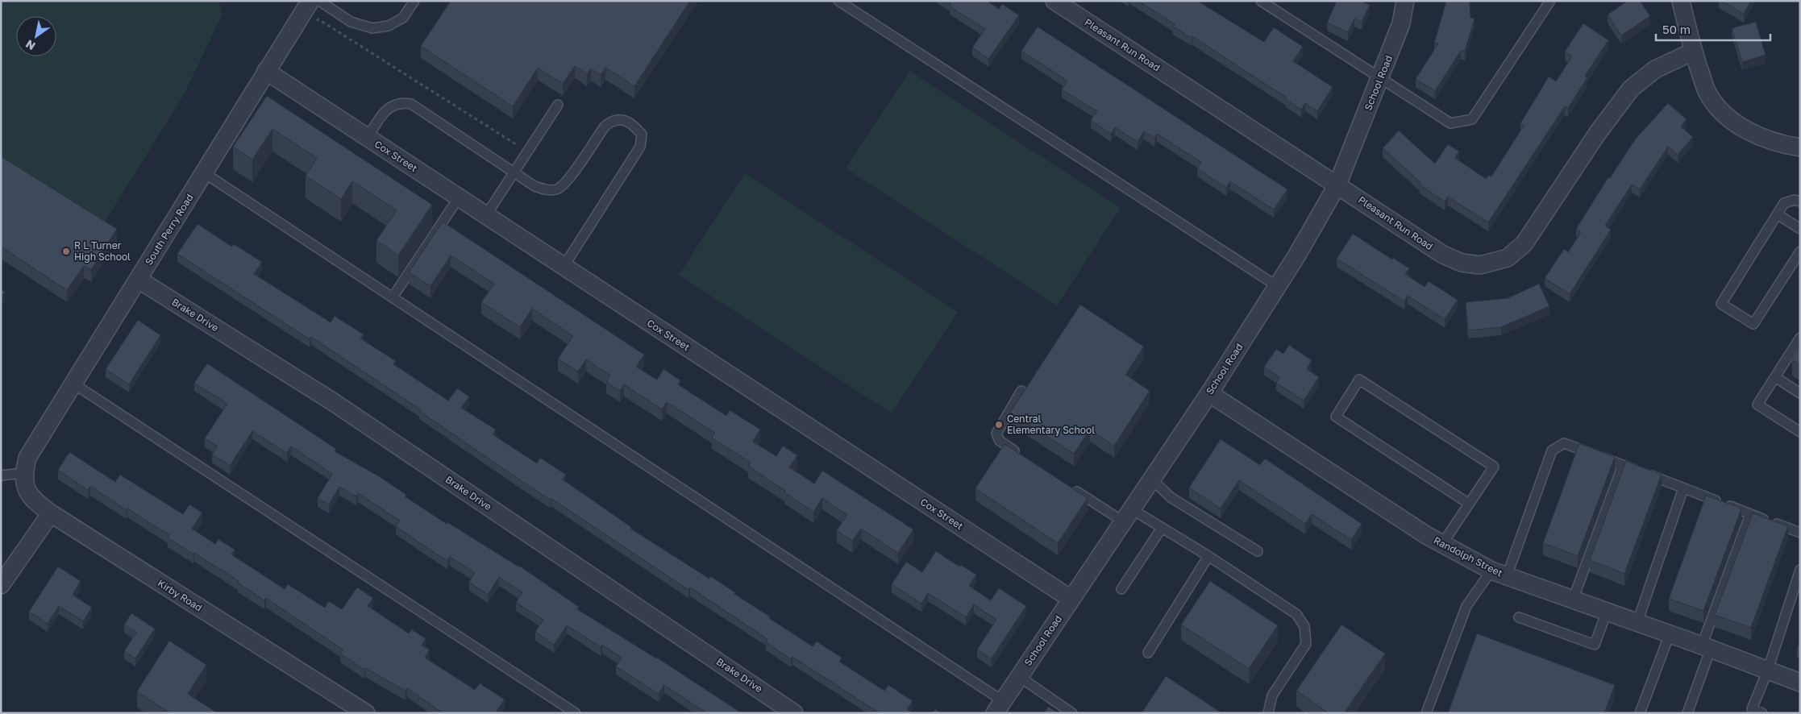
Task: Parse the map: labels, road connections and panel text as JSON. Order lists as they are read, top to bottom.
{
  "streets": {
    "street": [
      "Pleasant Run Road",
      "School Road",
      "Cox Street",
      "South Perry Road",
      "Brake Drive",
      "Randolph Street",
      "Kirby Road"
    ]
  },
  "crossings": [
    ["Pleasant Run Road", "School Road"],
    ["School Road", "Cox Street"],
    ["School Road", "Randolph Street"],
    ["Cox Street", "South Perry Road"],
    ["South Perry Road", "Brake Drive"],
    ["South Perry Road", "Kirby Road"]
  ],
  "places": ["R L Turner High School", "Central Elementary School"],
  "scale_bar": "50 m",
  "north": "bottom left"
}
